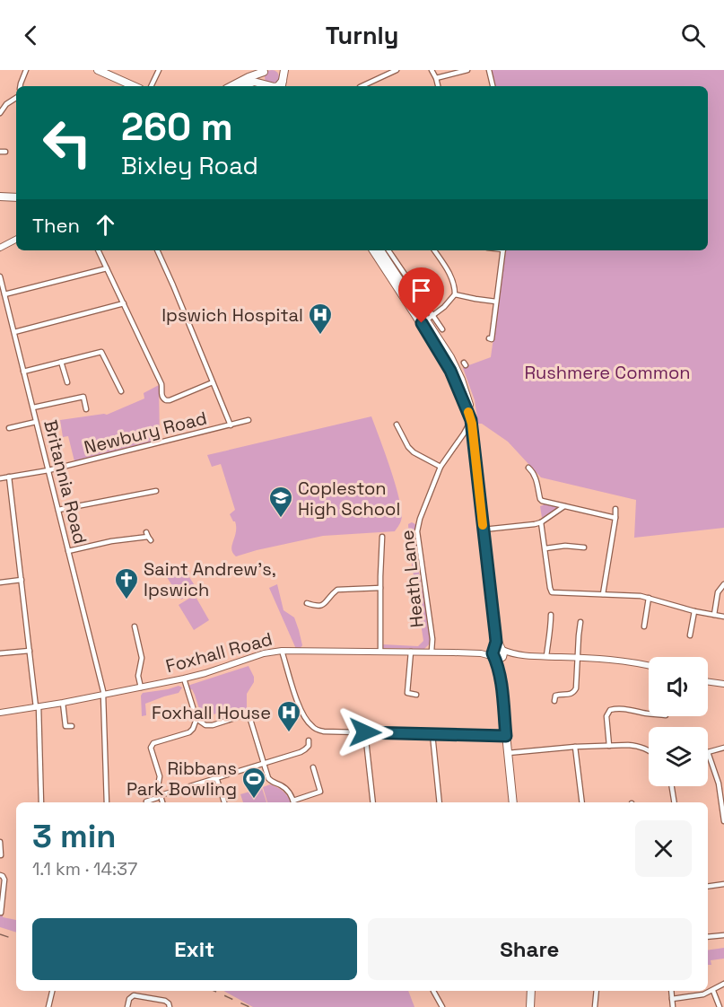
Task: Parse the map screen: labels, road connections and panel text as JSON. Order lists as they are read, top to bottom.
{
  "streets": {
    "street": [
      "Newbury Road",
      "Britannia Road",
      "Heath Lane",
      "Foxhall Road"
    ]
  },
  "crossings": [
    ["Newbury Road", "Britannia Road"],
    ["Britannia Road", "Foxhall Road"],
    ["Heath Lane", "Foxhall Road"]
  ],
  "parks": ["Rushmere Common"],
  "places": {
    "hospital": ["Ipswich Hospital", "Foxhall House"],
    "school or university": ["Copleston High School"],
    "church": ["Saint Andrew's, Ipswich"],
    "sports": ["Ribbans Park Bowling"]
  },
  "page": {
    "header": "Turnly",
    "turn": ["260 m", "Bixley Road"],
    "then": "Then",
    "heading": ["3 min", "1.1 km · 14:37"],
    "buttons": ["Exit", "Share"]
  }
}
